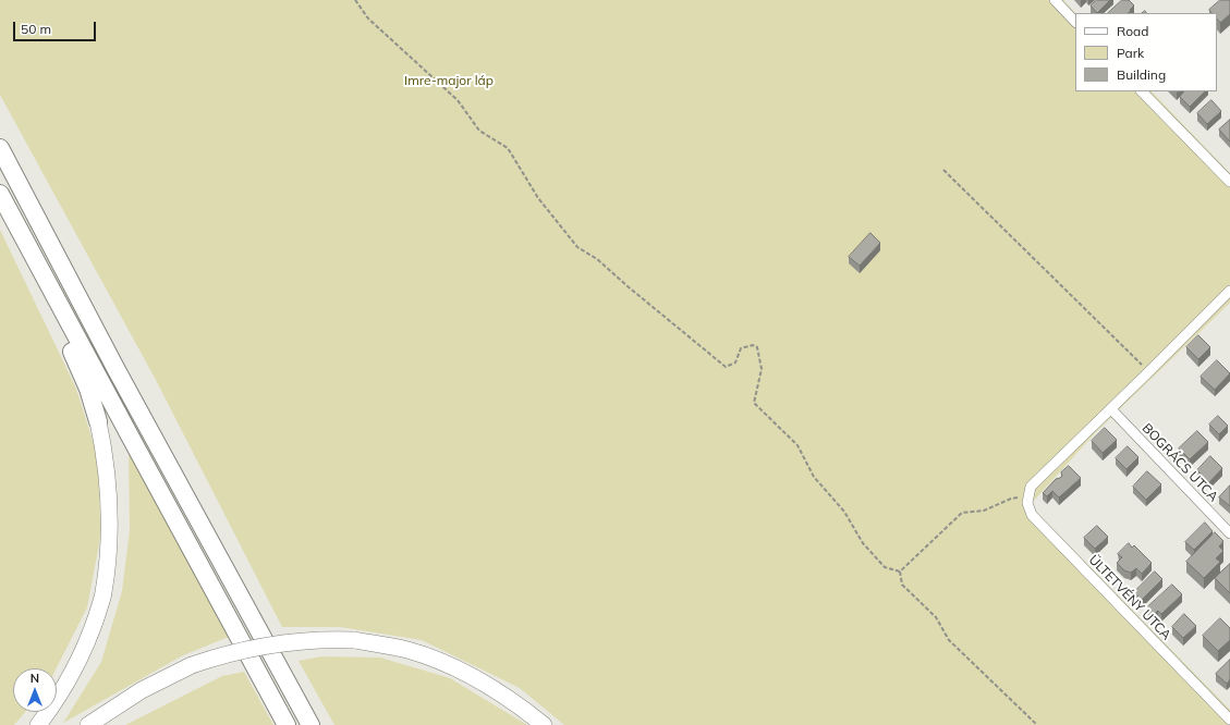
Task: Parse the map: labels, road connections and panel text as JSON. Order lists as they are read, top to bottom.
{
  "streets": {
    "street": ["BOGRÁCS UTCA", "ÜLTETVÉNY UTCA"]
  },
  "parks": ["Imre-major láp"],
  "legend": ["Road", "Park", "Building"],
  "scale_bar": "50 m",
  "north": "top"
}
